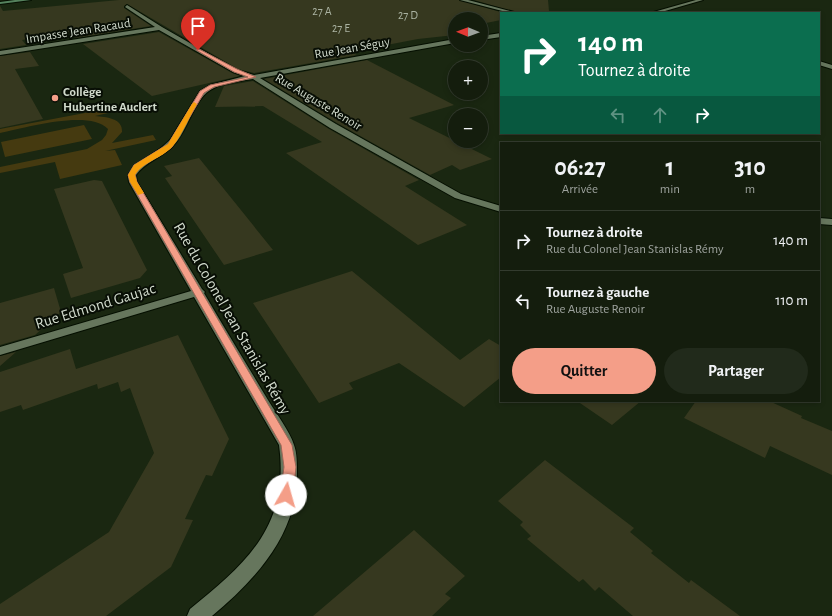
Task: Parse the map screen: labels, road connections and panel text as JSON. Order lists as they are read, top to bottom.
{
  "streets": {
    "street": [
      "Impasse Jean Racaud",
      "Rue Jean Séguy",
      "Rue Auguste Renoir",
      "Rue Edmond Gaujac",
      "Rue du Colonel Jean Stanislas Rémy"
    ]
  },
  "crossings": [
    ["Impasse Jean Racaud", "Rue Auguste Renoir"],
    ["Rue Jean Séguy", "Rue Auguste Renoir"],
    ["Rue Jean Séguy", "Rue du Colonel Jean Stanislas Rémy"],
    ["Rue Auguste Renoir", "Rue du Colonel Jean Stanislas Rémy"],
    ["Rue Edmond Gaujac", "Rue du Colonel Jean Stanislas Rémy"]
  ],
  "places": ["Collège Hubertine Auclert"],
  "house_numbers": ["27 A", "27 D", "27 E"],
  "north": "left",
  "page": {
    "map_buttons": ["+", "−"],
    "turn": ["140 m", "Tournez à droite"],
    "eta": [
      "06:27",
      "Arrivée",
      "1",
      "min",
      "310",
      "m"
    ],
    "list": [
      {
        "name": "Tournez à droite",
        "note": "Rue du Colonel Jean Stanislas Rémy",
        "value": "140 m"
      },
      {
        "name": "Tournez à gauche",
        "note": "Rue Auguste Renoir",
        "value": "110 m"
      }
    ],
    "buttons": ["Quitter", "Partager"]
  }
}
